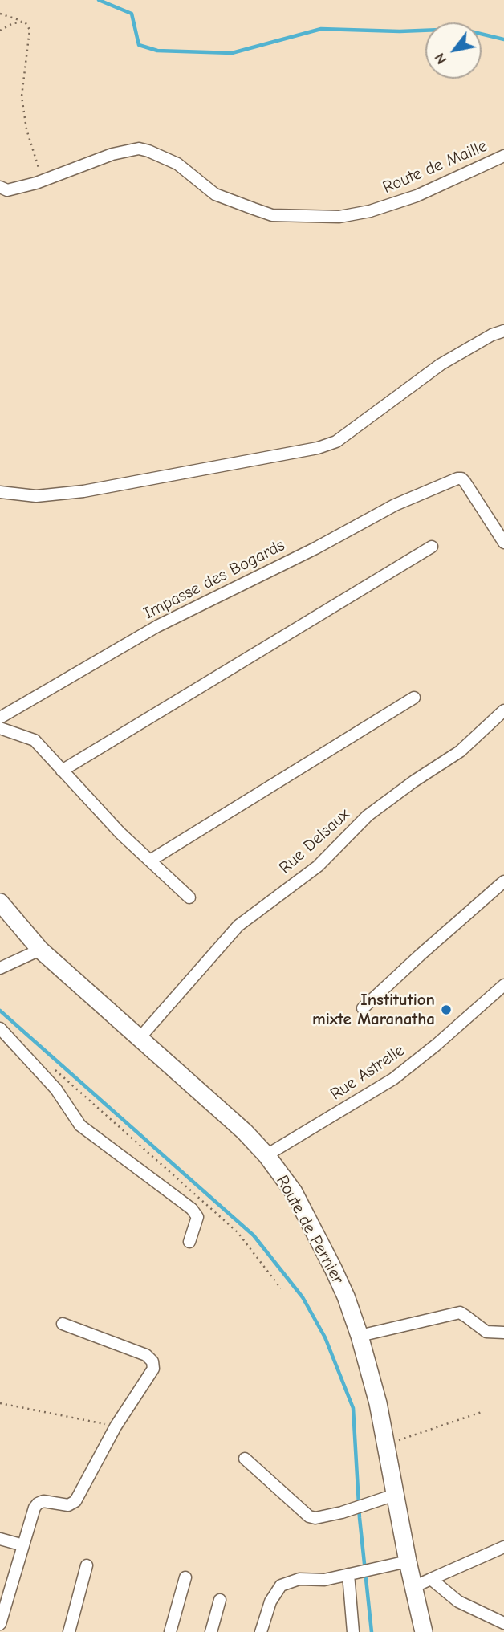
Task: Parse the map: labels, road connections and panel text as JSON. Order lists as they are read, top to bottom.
{
  "streets": {
    "street": [
      "Route de Maille",
      "Impasse des Bogards",
      "Rue Delsaux",
      "Rue Astrelle",
      "Route de Pernier"
    ]
  },
  "crossings": [
    ["Rue Delsaux", "Route de Pernier"],
    ["Rue Astrelle", "Route de Pernier"]
  ],
  "places": ["Institution mixte Maranatha"],
  "north": "bottom left"
}
